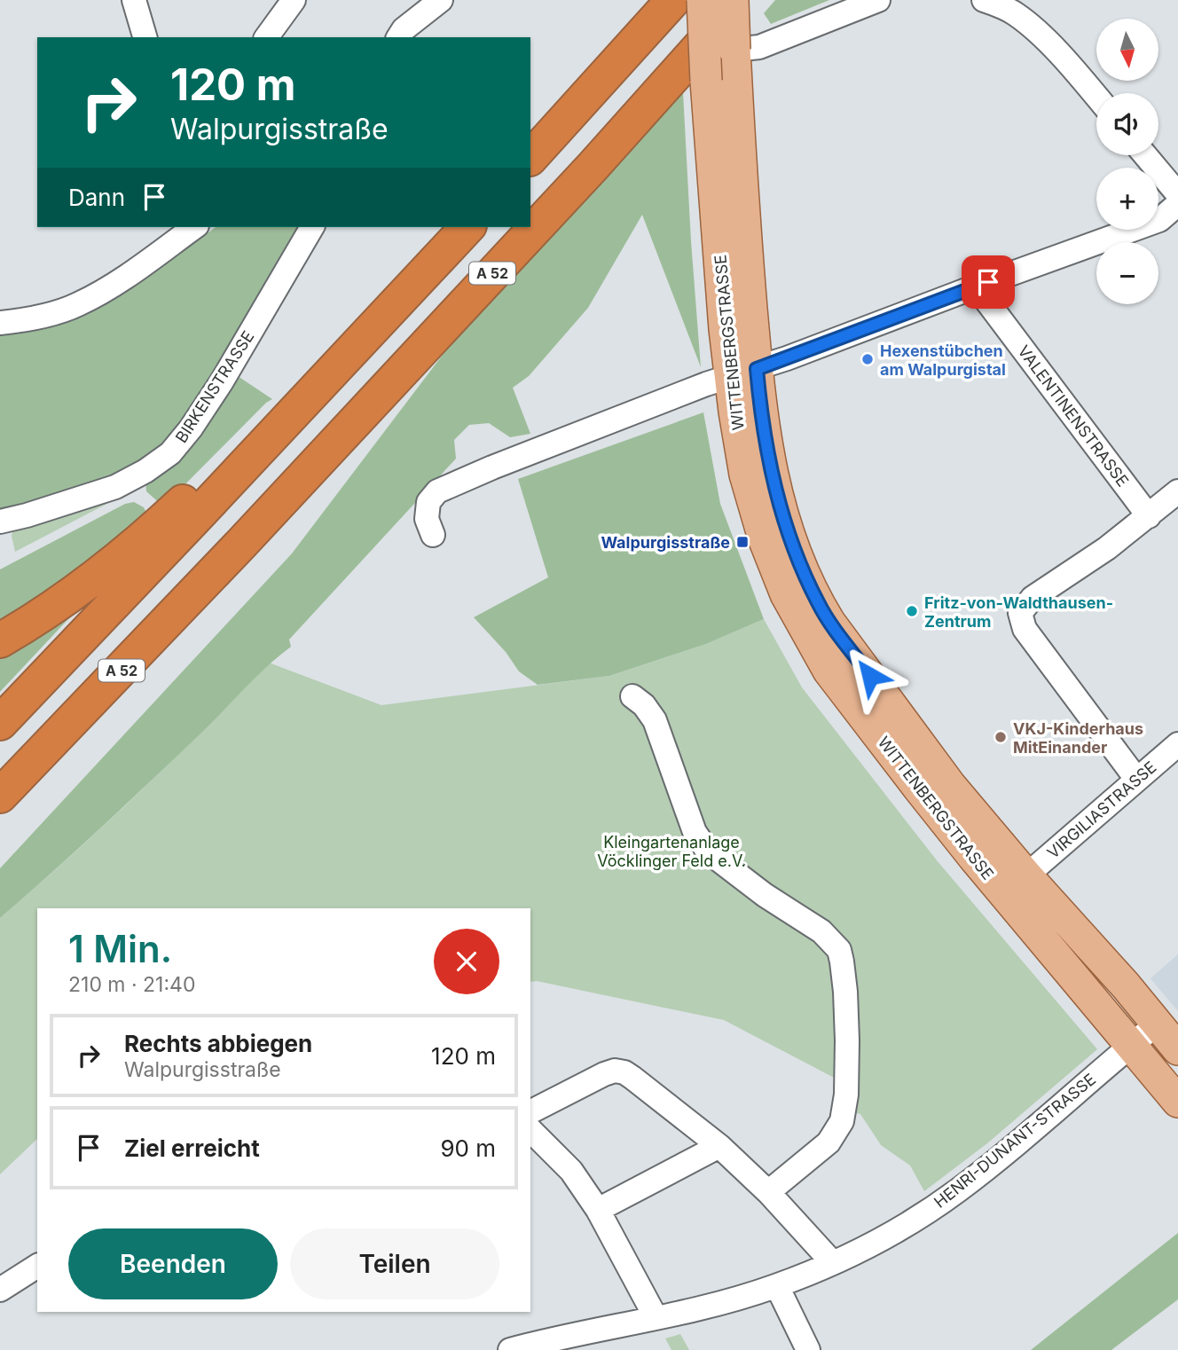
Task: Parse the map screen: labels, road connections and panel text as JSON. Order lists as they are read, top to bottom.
{
  "streets": {
    "highway": ["A 52"],
    "main road": ["WITTENBERGSTRASSE"],
    "street": [
      "BIRKENSTRASSE",
      "VALENTINENSTRASSE",
      "VIRGILIASTRASSE",
      "HENRI-DUNANT-STRASSE"
    ]
  },
  "crossings": [
    ["WITTENBERGSTRASSE", "VIRGILIASTRASSE"],
    ["WITTENBERGSTRASSE", "HENRI-DUNANT-STRASSE"]
  ],
  "parks": ["Kleingartenanlage Vöcklinger Feld e.V."],
  "places": {
    "other": ["Hexenstübchen am Walpurgistal", "Fritz-von-Waldthausen- Zentrum", "VKJ-Kinderhaus MitEinander"],
    "transit": ["Walpurgisstraße"]
  },
  "north": "bottom",
  "page": {
    "map_buttons": ["+", "−"],
    "turn": ["120 m", "Walpurgisstraße"],
    "then": "Dann",
    "heading": ["1 Min.", "210 m · 21:40"],
    "list": [
      {
        "name": "Rechts abbiegen",
        "note": "Walpurgisstraße",
        "value": "120 m"
      },
      {
        "name": "Ziel erreicht",
        "value": "90 m"
      }
    ],
    "buttons": ["Beenden", "Teilen"]
  }
}
